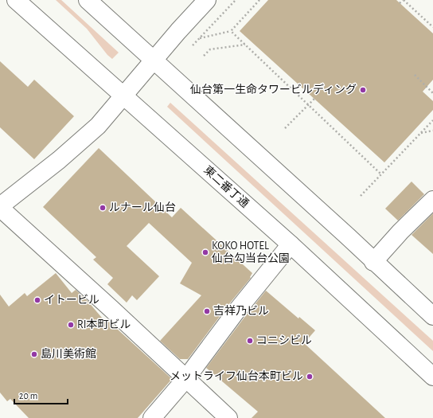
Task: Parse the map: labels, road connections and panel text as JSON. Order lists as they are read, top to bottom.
{
  "streets": {
    "main road": ["東二番丁通"]
  },
  "places": [
    "仙台第一生命タワービルディング",
    "ルナール仙台",
    "KOKO HOTEL 仙台勾当台公園",
    "イトービル",
    "吉祥乃ビル",
    "RI本町ビル",
    "コニシビル",
    "島川美術館",
    "メットライフ仙台本町ビル"
  ],
  "scale_bar": "20 m"
}
